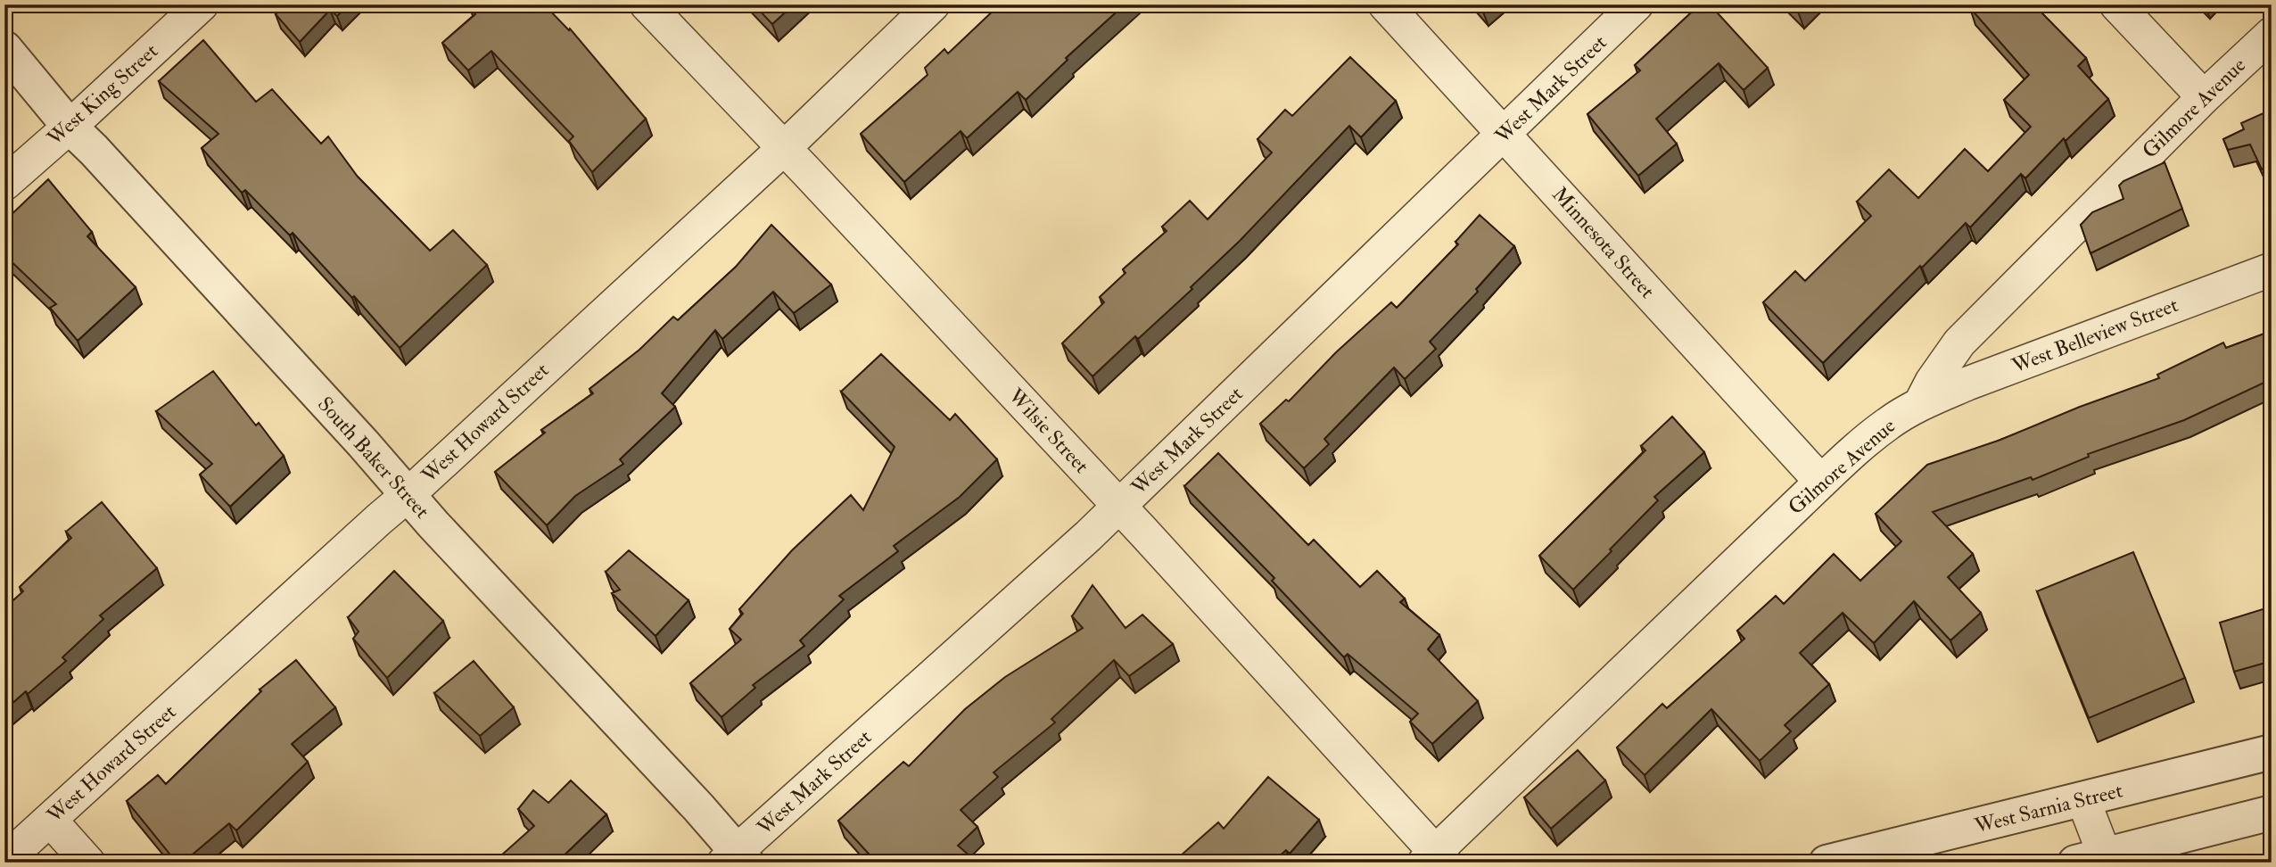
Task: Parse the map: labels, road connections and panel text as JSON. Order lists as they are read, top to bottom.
{
  "streets": {
    "street": [
      "West Mark Street",
      "West King Street",
      "Gilmore Avenue",
      "Minnesota Street",
      "West Belleview Street",
      "West Howard Street",
      "Wilsie Street",
      "South Baker Street",
      "West Sarnia Street"
    ]
  },
  "crossings": [
    ["West Mark Street", "Minnesota Street"],
    ["West Mark Street", "Wilsie Street"],
    ["West Mark Street", "South Baker Street"],
    ["West King Street", "South Baker Street"],
    ["Gilmore Avenue", "Minnesota Street"],
    ["Gilmore Avenue", "West Belleview Street"],
    ["Gilmore Avenue", "Wilsie Street"],
    ["West Howard Street", "Wilsie Street"],
    ["West Howard Street", "South Baker Street"]
  ]
}
